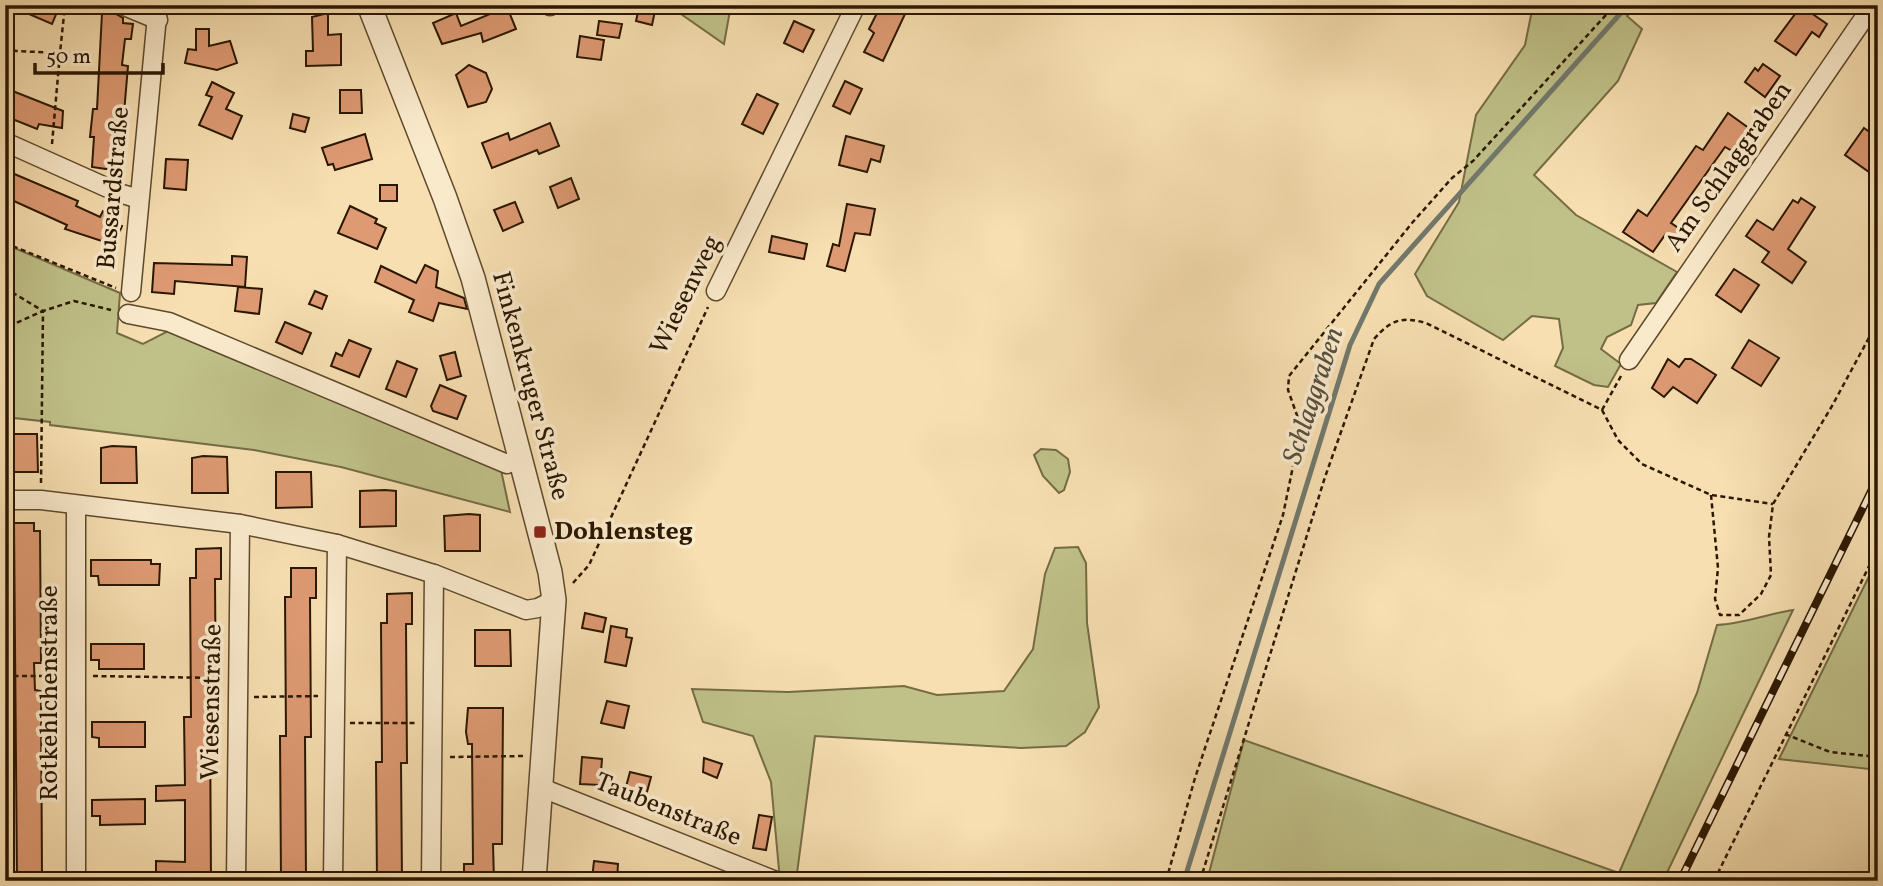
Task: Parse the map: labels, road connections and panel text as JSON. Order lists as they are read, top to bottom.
{
  "streets": {
    "street": [
      "Am Schlaggraben",
      "Bussardstraße",
      "Wiesenweg",
      "Finkenkruger Straße",
      "Rotkehlchenstraße",
      "Wiesenstraße",
      "Taubenstraße"
    ]
  },
  "crossings": [
    ["Wiesenweg", "Finkenkruger Straße"],
    ["Finkenkruger Straße", "Taubenstraße"]
  ],
  "water": ["Schlaggraben"],
  "places": {
    "transit": ["Dohlensteg"]
  },
  "scale_bar": "50 m"
}
